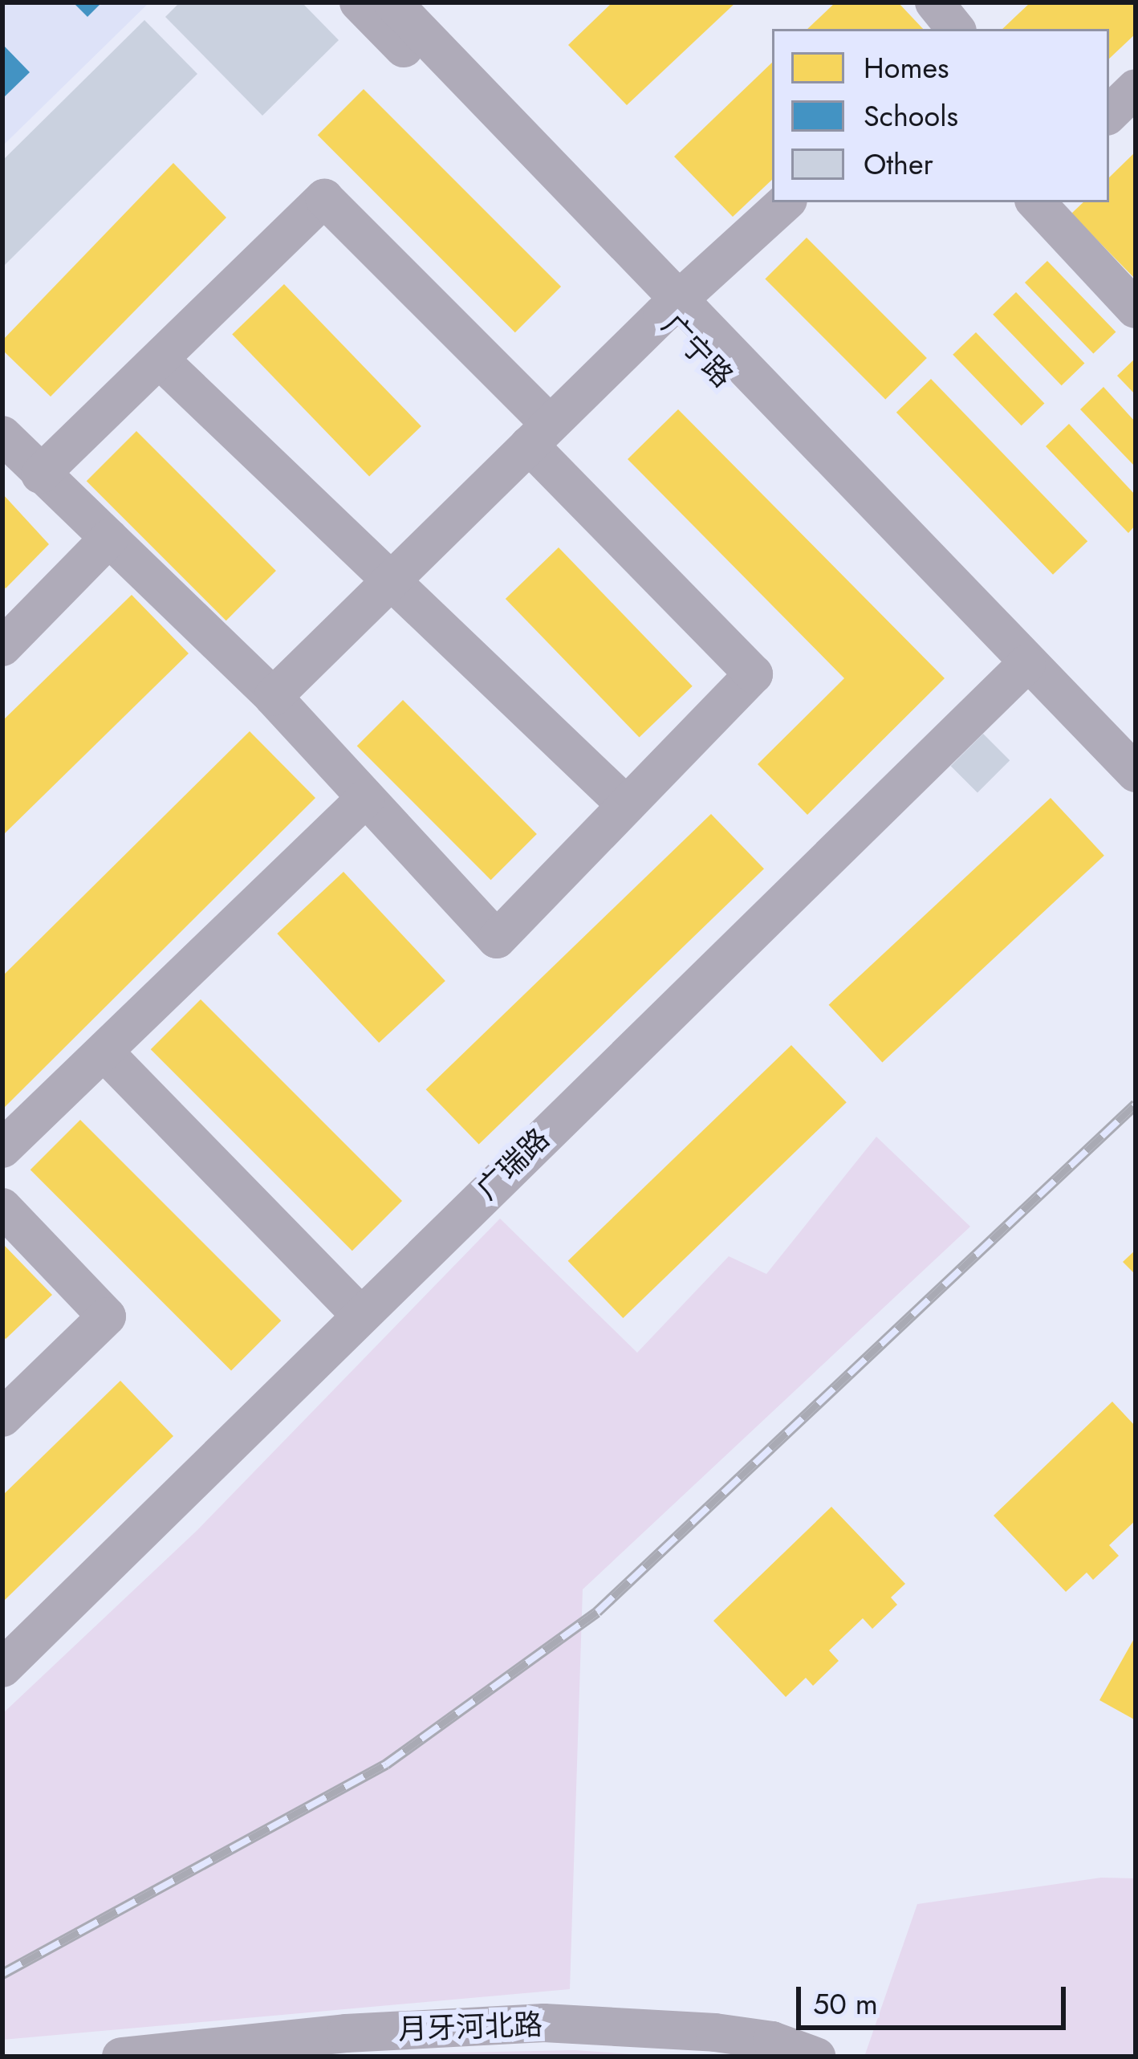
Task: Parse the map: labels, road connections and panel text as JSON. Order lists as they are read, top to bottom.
{
  "streets": {
    "street": ["广宁路", "广瑞路", "月牙河北路"]
  },
  "crossings": [
    ["广宁路", "广瑞路"]
  ],
  "legend": ["Homes", "Schools", "Other"],
  "scale_bar": "50 m"
}
